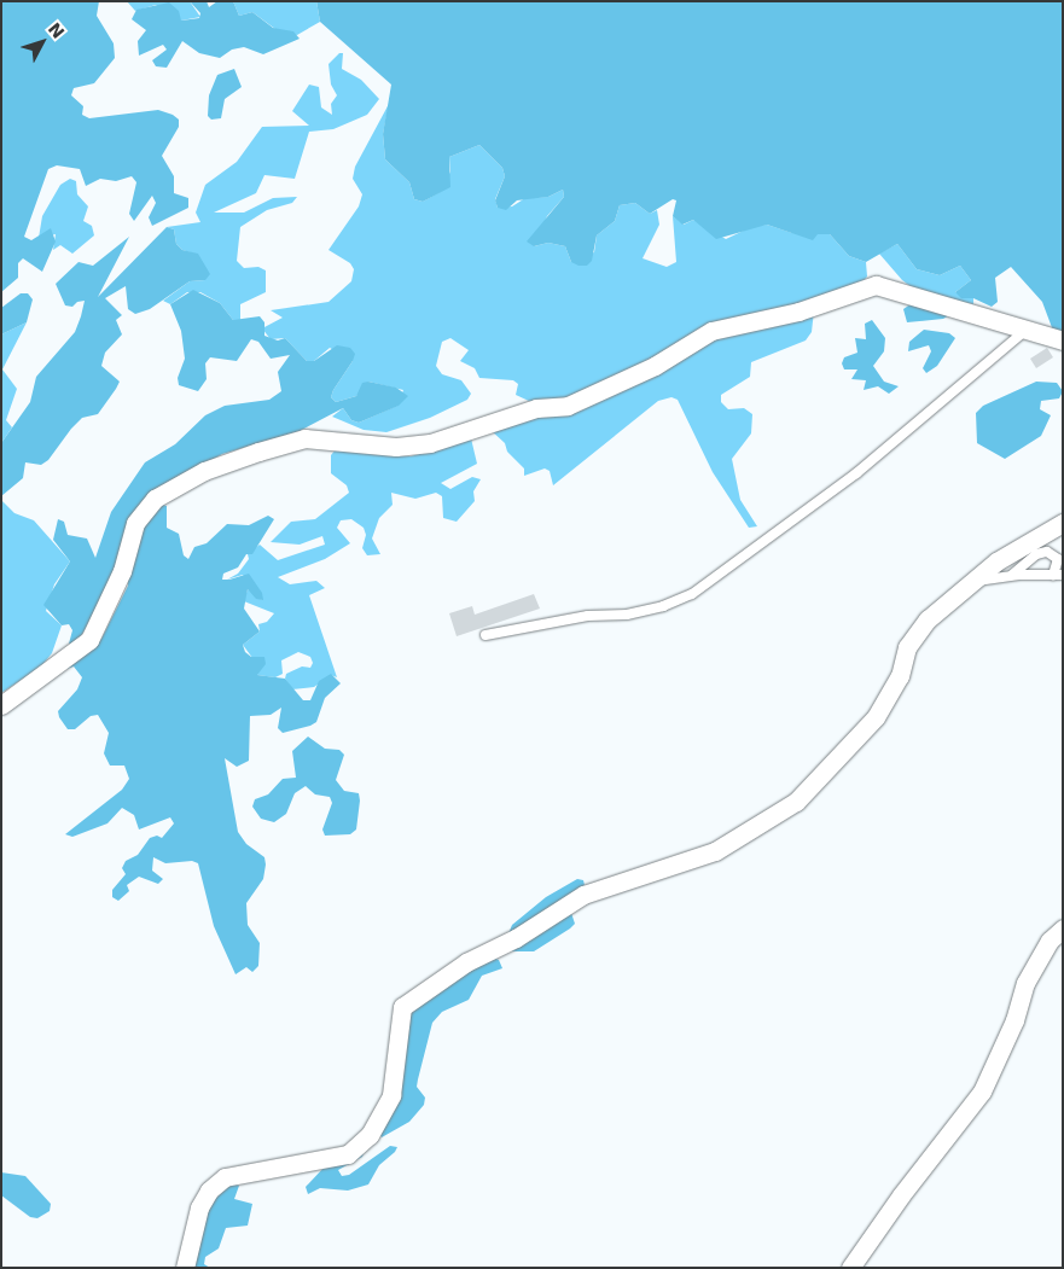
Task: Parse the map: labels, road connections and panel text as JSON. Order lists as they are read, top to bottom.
{
  "north": "top right"
}
